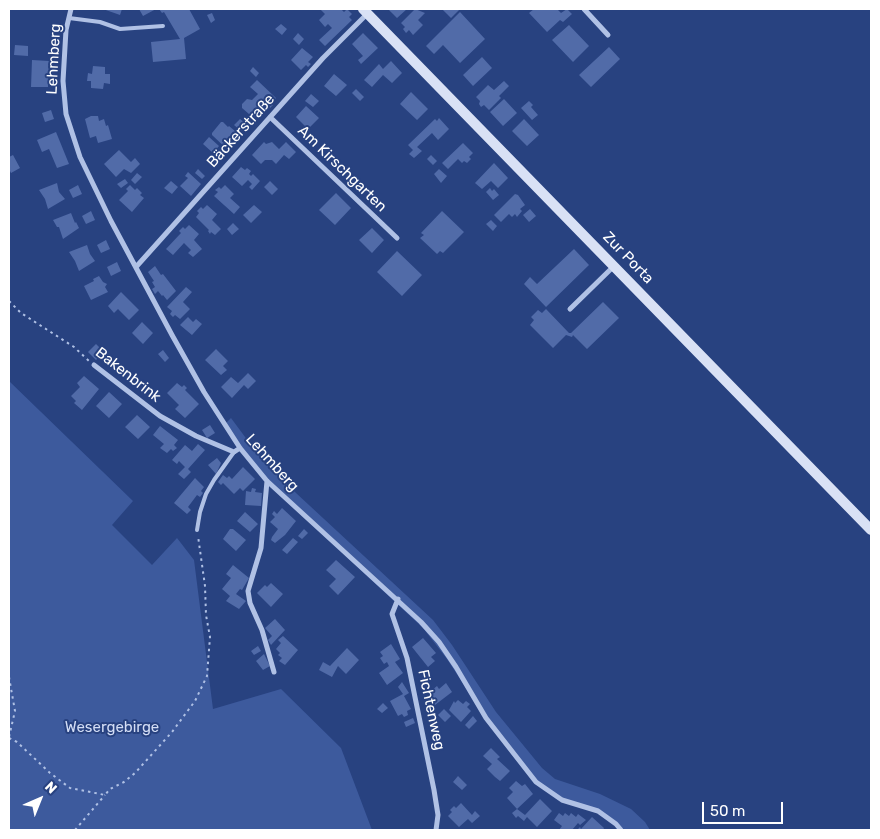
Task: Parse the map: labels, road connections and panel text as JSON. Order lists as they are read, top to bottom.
{
  "streets": {
    "main road": ["Zur Porta"],
    "street": [
      "Lehmberg",
      "Bäckerstraße",
      "Am Kirschgarten",
      "Bakenbrink",
      "Fichtenweg"
    ]
  },
  "crossings": [
    ["Lehmberg", "Bäckerstraße"],
    ["Lehmberg", "Fichtenweg"],
    ["Bäckerstraße", "Am Kirschgarten"],
    ["Bäckerstraße", "Zur Porta"]
  ],
  "parks": ["Wesergebirge"],
  "scale_bar": "50 m",
  "north": "top right"
}
